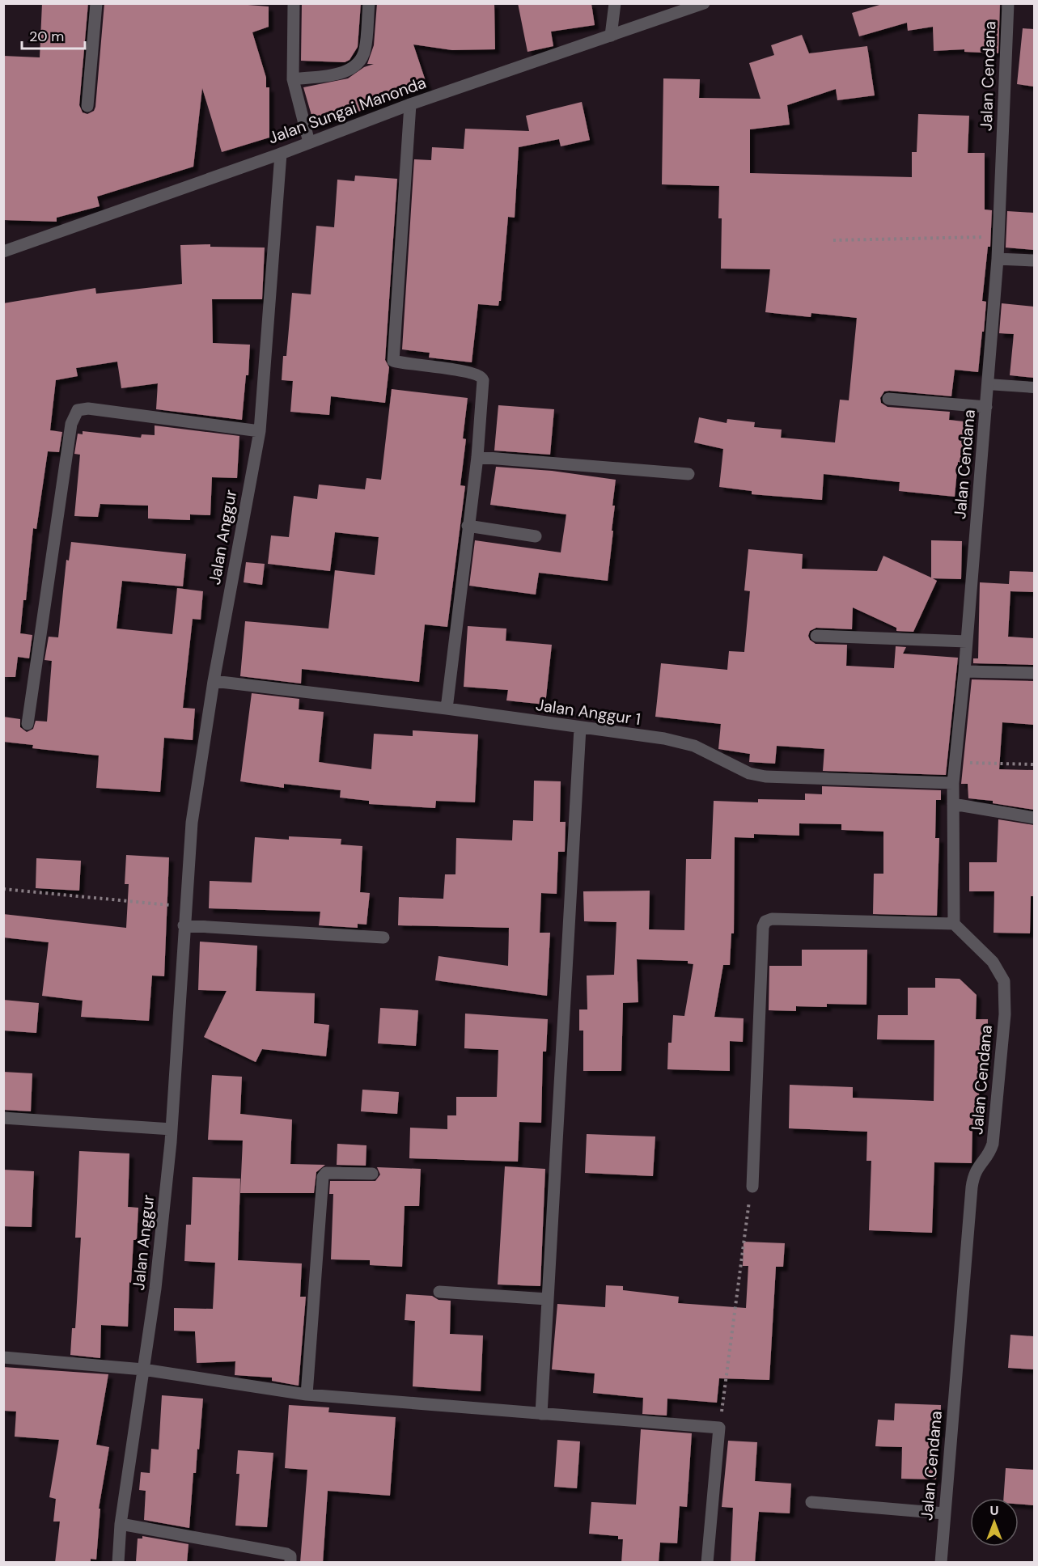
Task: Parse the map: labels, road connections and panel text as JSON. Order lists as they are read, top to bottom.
{
  "streets": {
    "street": [
      "Jalan Cendana",
      "Jalan Sungai Manonda",
      "Jalan Anggur",
      "Jalan Anggur 1"
    ]
  },
  "crossings": [
    ["Jalan Cendana", "Jalan Anggur 1"],
    ["Jalan Sungai Manonda", "Jalan Anggur"],
    ["Jalan Anggur", "Jalan Anggur 1"]
  ],
  "scale_bar": "20 m",
  "north": "top"
}
